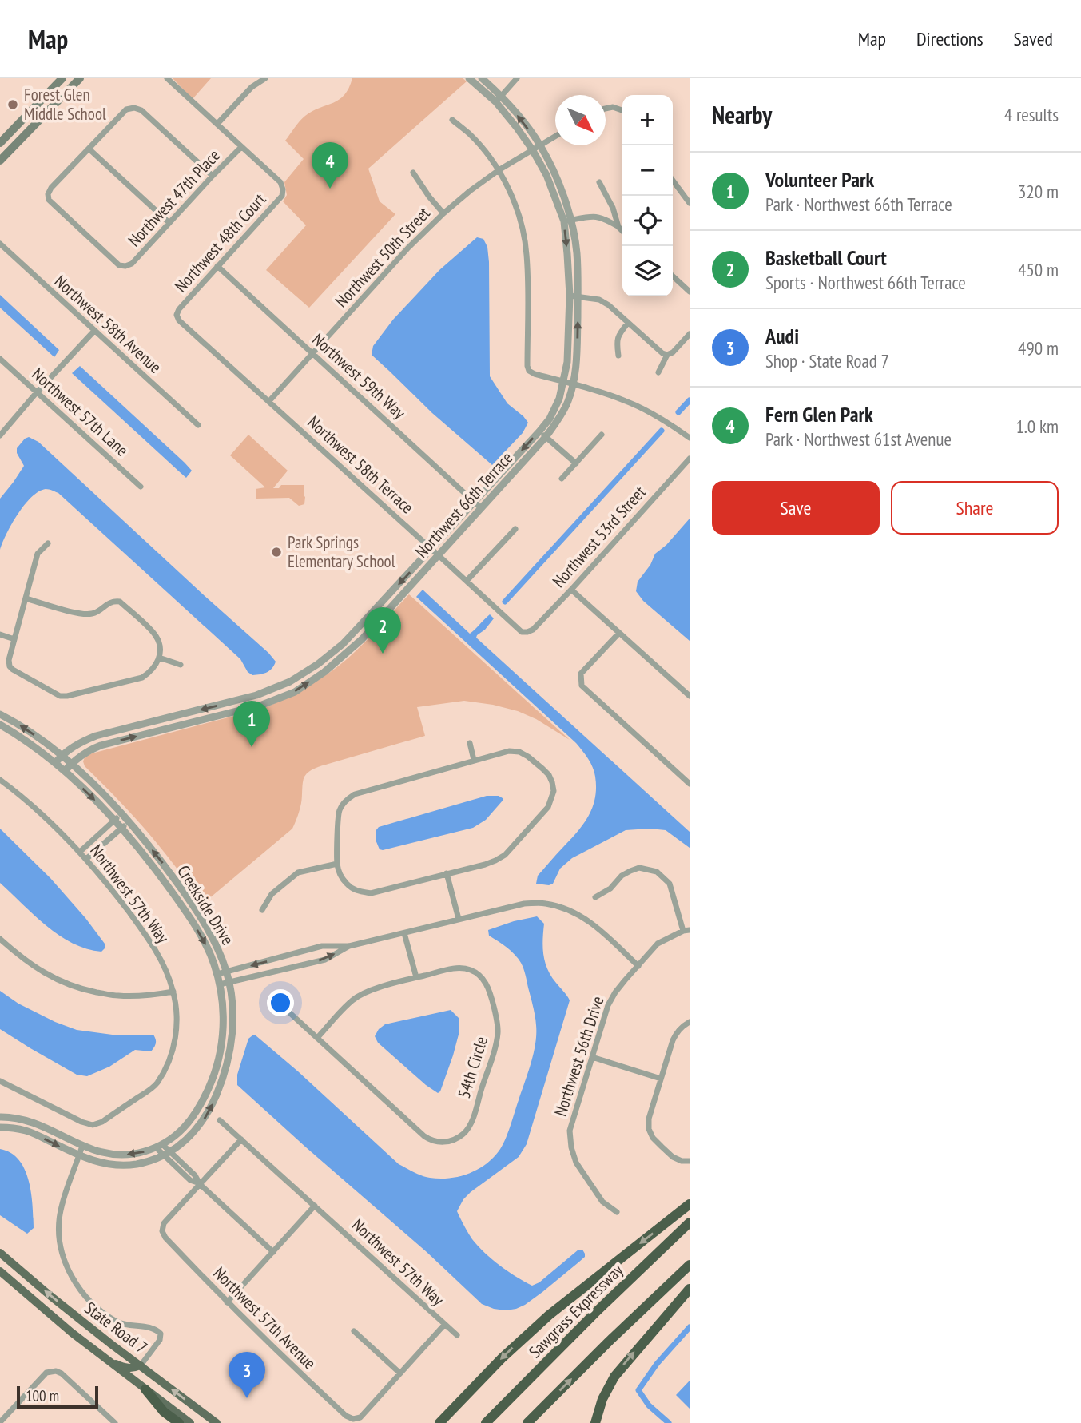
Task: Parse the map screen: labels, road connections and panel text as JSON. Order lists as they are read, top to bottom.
{
  "streets": {
    "highway": ["Sawgrass Expressway"],
    "main road": ["State Road 7"],
    "street": [
      "Northwest 47th Place",
      "Northwest 48th Court",
      "Northwest 50th Street",
      "Northwest 58th Avenue",
      "Northwest 59th Way",
      "Northwest 57th Lane",
      "Northwest 58th Terrace",
      "Northwest 66th Terrace",
      "Northwest 53rd Street",
      "Northwest 57th Way",
      "Creekside Drive",
      "Northwest 56th Drive",
      "54th Circle",
      "Northwest 57th Avenue"
    ]
  },
  "crossings": [
    ["Northwest 47th Place", "Northwest 48th Court"],
    ["Northwest 48th Court", "Northwest 59th Way"],
    ["Northwest 48th Court", "Northwest 58th Terrace"],
    ["Northwest 50th Street", "Northwest 59th Way"],
    ["Northwest 50th Street", "Northwest 58th Terrace"],
    ["Northwest 50th Street", "Northwest 66th Terrace"],
    ["Northwest 59th Way", "Northwest 66th Terrace"],
    ["Northwest 58th Terrace", "Northwest 66th Terrace"],
    ["Northwest 58th Terrace", "Northwest 53rd Street"],
    ["Northwest 66th Terrace", "Creekside Drive"]
  ],
  "places": ["Forest Glen Middle School", "Park Springs Elementary School"],
  "scale_bar": "100 m",
  "north": "bottom right",
  "page": {
    "header": "Map",
    "nav": ["Map", "Directions", "Saved"],
    "heading": ["Nearby", "4 results"],
    "map_buttons": ["+", "−"],
    "pins": [
      "4",
      "2",
      "1",
      "3"
    ],
    "list": [
      {
        "mark": "1",
        "name": "Volunteer Park",
        "note": "Park · Northwest 66th Terrace",
        "value": "320 m"
      },
      {
        "mark": "2",
        "name": "Basketball Court",
        "note": "Sports · Northwest 66th Terrace",
        "value": "450 m"
      },
      {
        "mark": "3",
        "name": "Audi",
        "note": "Shop · State Road 7",
        "value": "490 m"
      },
      {
        "mark": "4",
        "name": "Fern Glen Park",
        "note": "Park · Northwest 61st Avenue",
        "value": "1.0 km"
      }
    ],
    "buttons": ["Save", "Share"],
    "scale": "100 m"
  }
}
